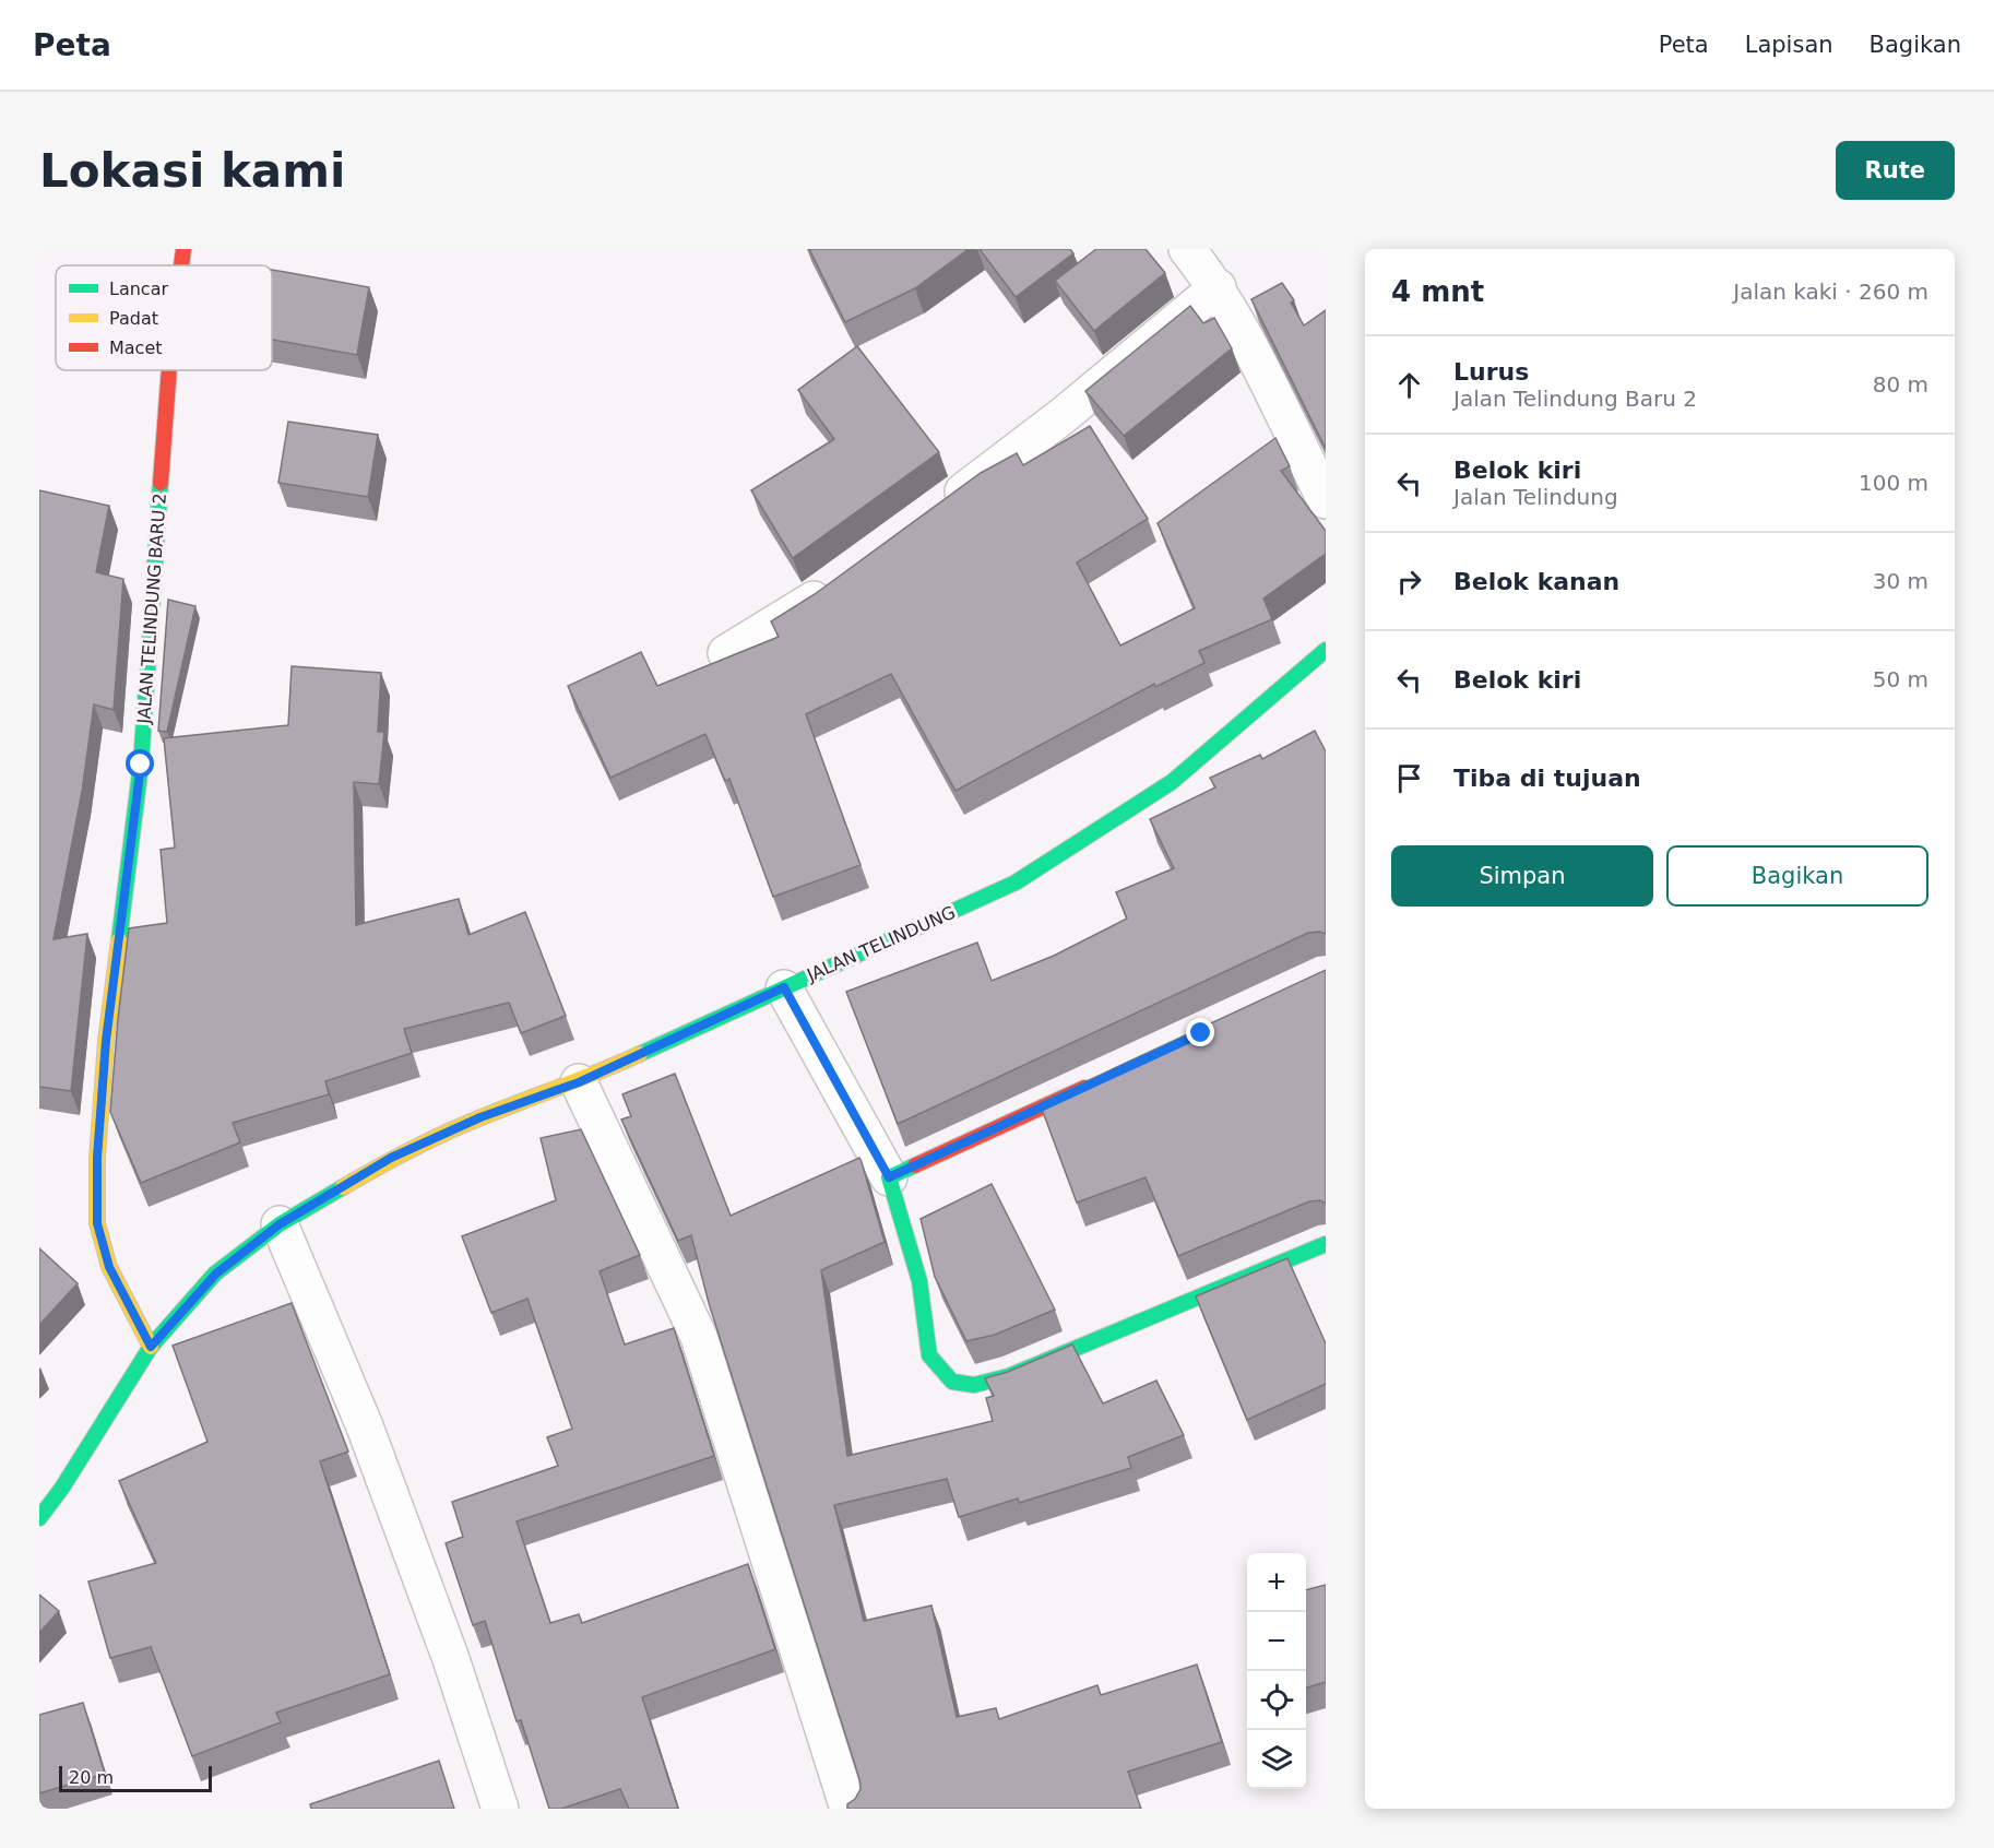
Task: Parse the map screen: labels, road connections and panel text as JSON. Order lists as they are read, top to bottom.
{
  "streets": {
    "street": ["JALAN TELINDUNG BARU 2", "JALAN TELINDUNG"]
  },
  "crossings": [
    ["JALAN TELINDUNG BARU 2", "JALAN TELINDUNG"]
  ],
  "legend": ["Lancar", "Padat", "Macet"],
  "scale_bar": "20 m",
  "page": {
    "header": "Peta",
    "nav": ["Peta", "Lapisan", "Bagikan"],
    "buttons": [
      "Rute",
      ["Simpan", "Bagikan"]
    ],
    "title": "Lokasi kami",
    "heading": ["4 mnt", "Jalan kaki · 260 m"],
    "list": [
      ["Lurus", "Jalan Telindung Baru 2", "80 m"],
      ["Belok kiri", "Jalan Telindung", "100 m"],
      ["Belok kanan", "30 m"],
      ["Belok kiri", "50 m"],
      "Tiba di tujuan"
    ],
    "map_buttons": ["+", "−"],
    "scale": "20 m"
  }
}
